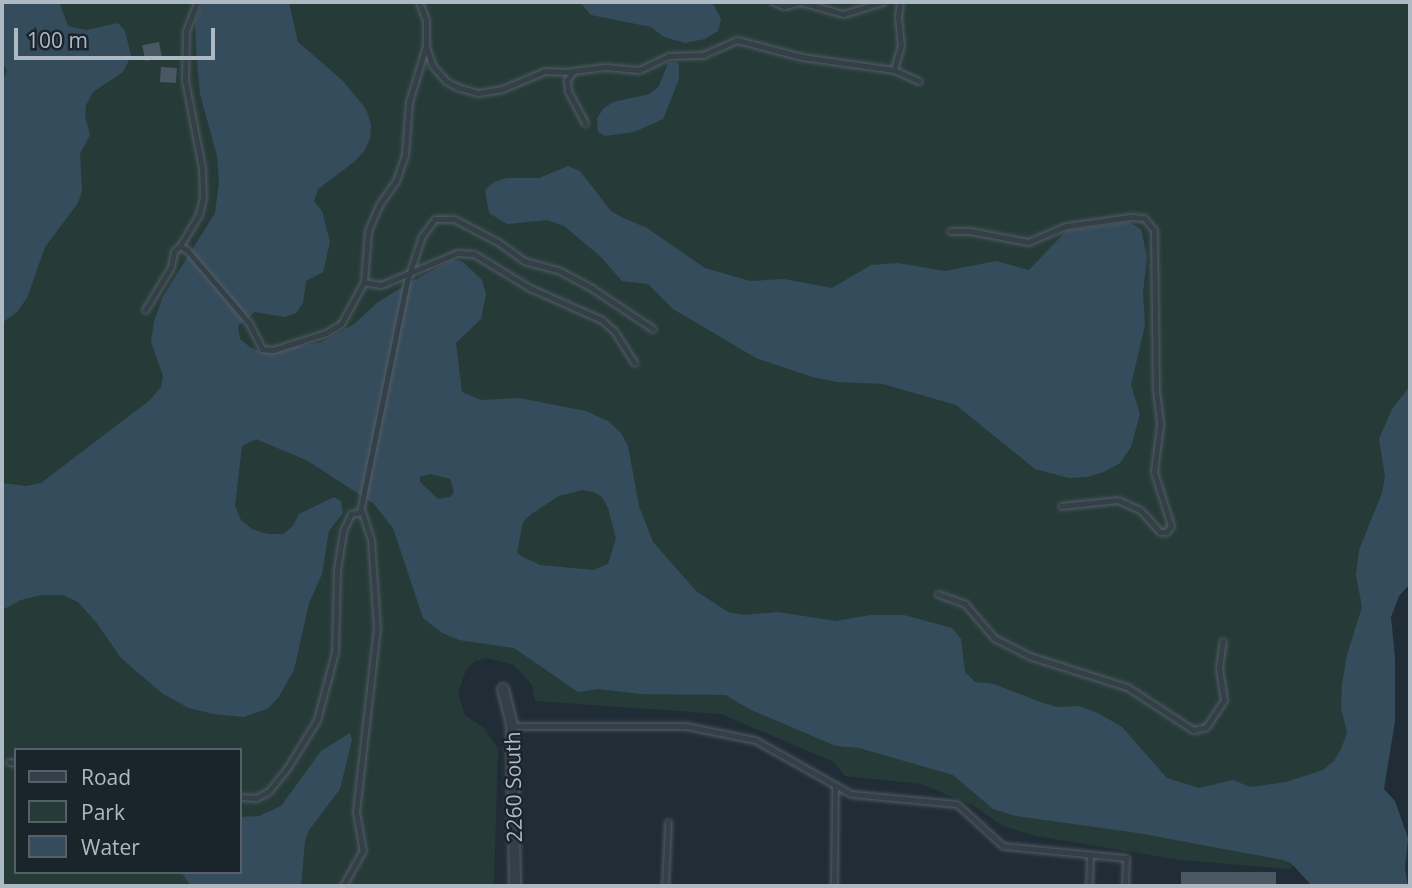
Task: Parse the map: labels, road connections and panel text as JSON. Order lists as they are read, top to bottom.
{
  "streets": {
    "street": ["2260 South"]
  },
  "legend": ["Road", "Park", "Water"],
  "scale_bar": "100 m"
}
